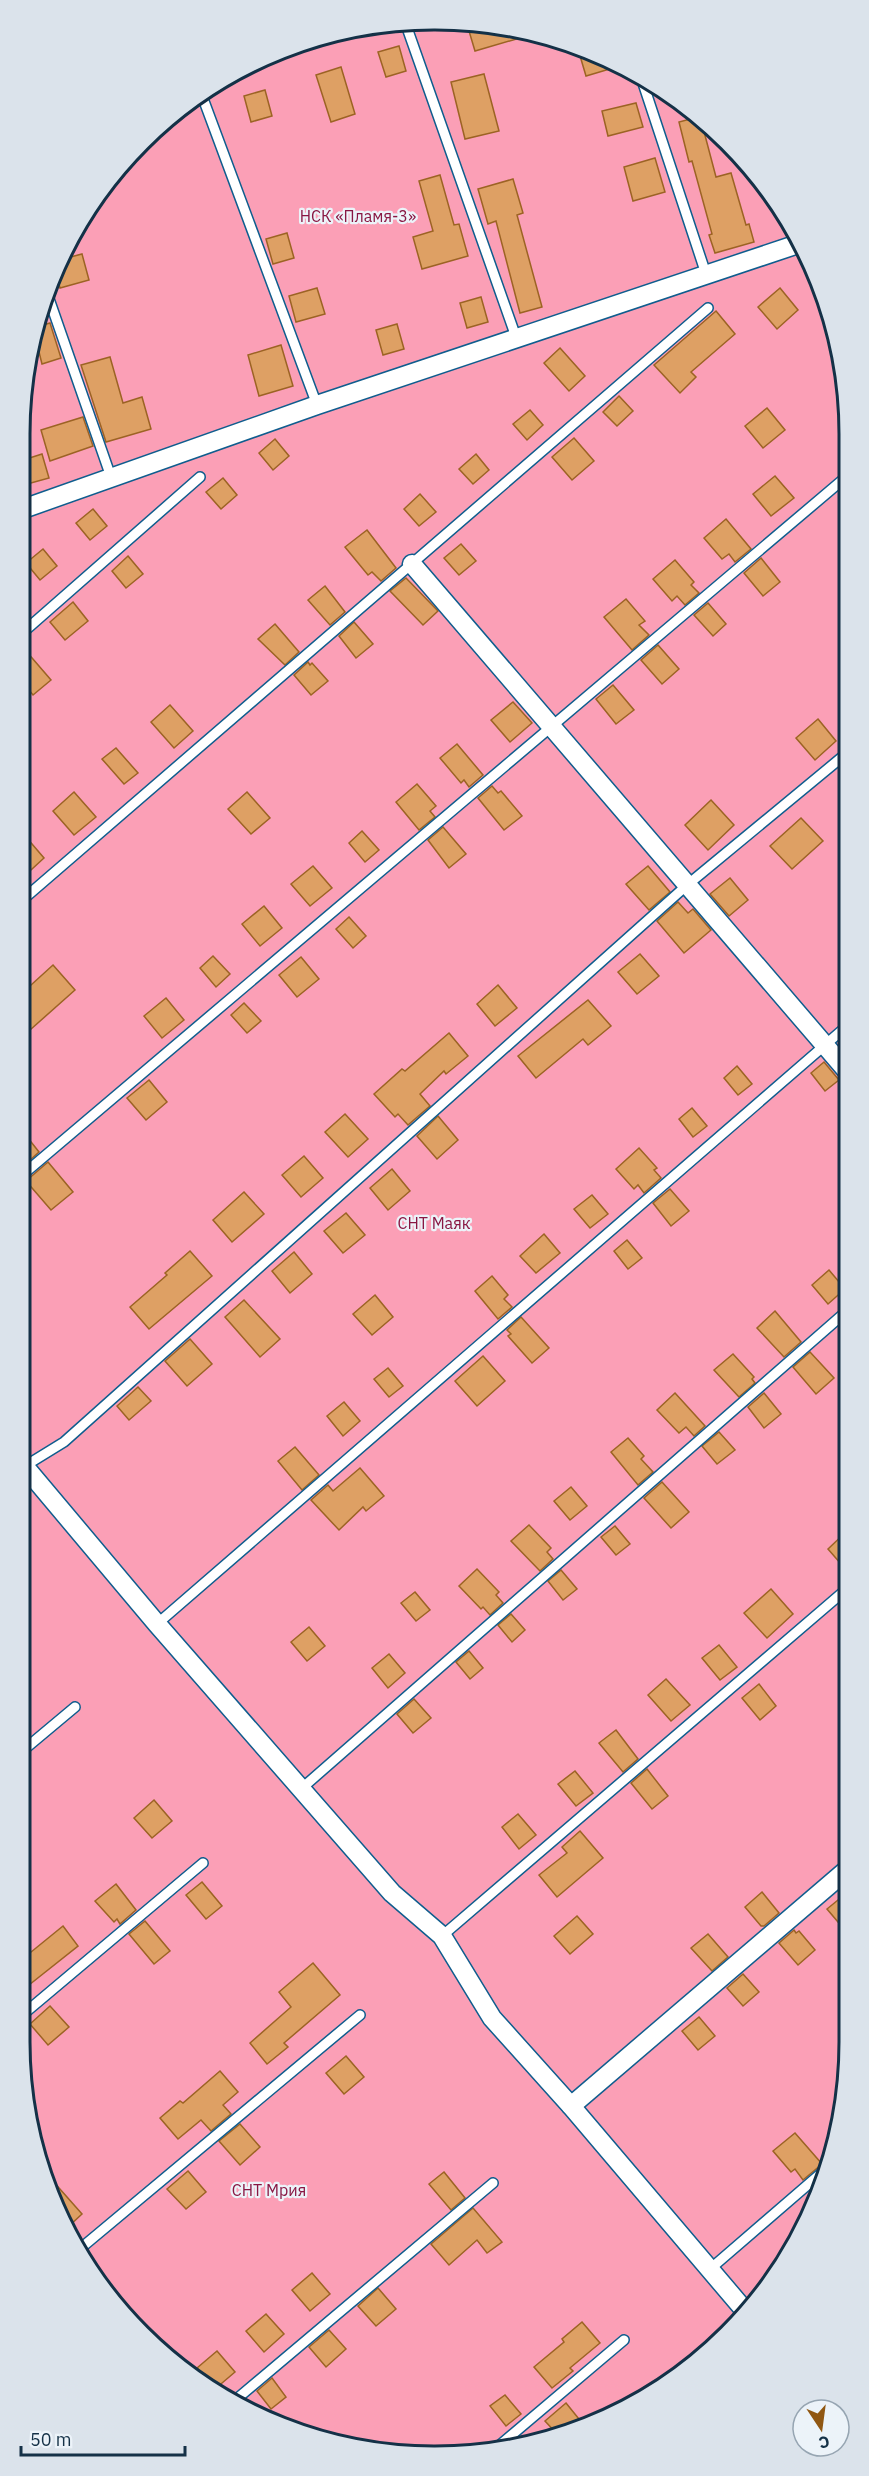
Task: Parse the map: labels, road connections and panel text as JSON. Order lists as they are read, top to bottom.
{
  "parks": ["НСК «Пламя-3»", "СНТ Маяк", "СНТ Мрия"],
  "scale_bar": "50 m",
  "north": "bottom"
}
